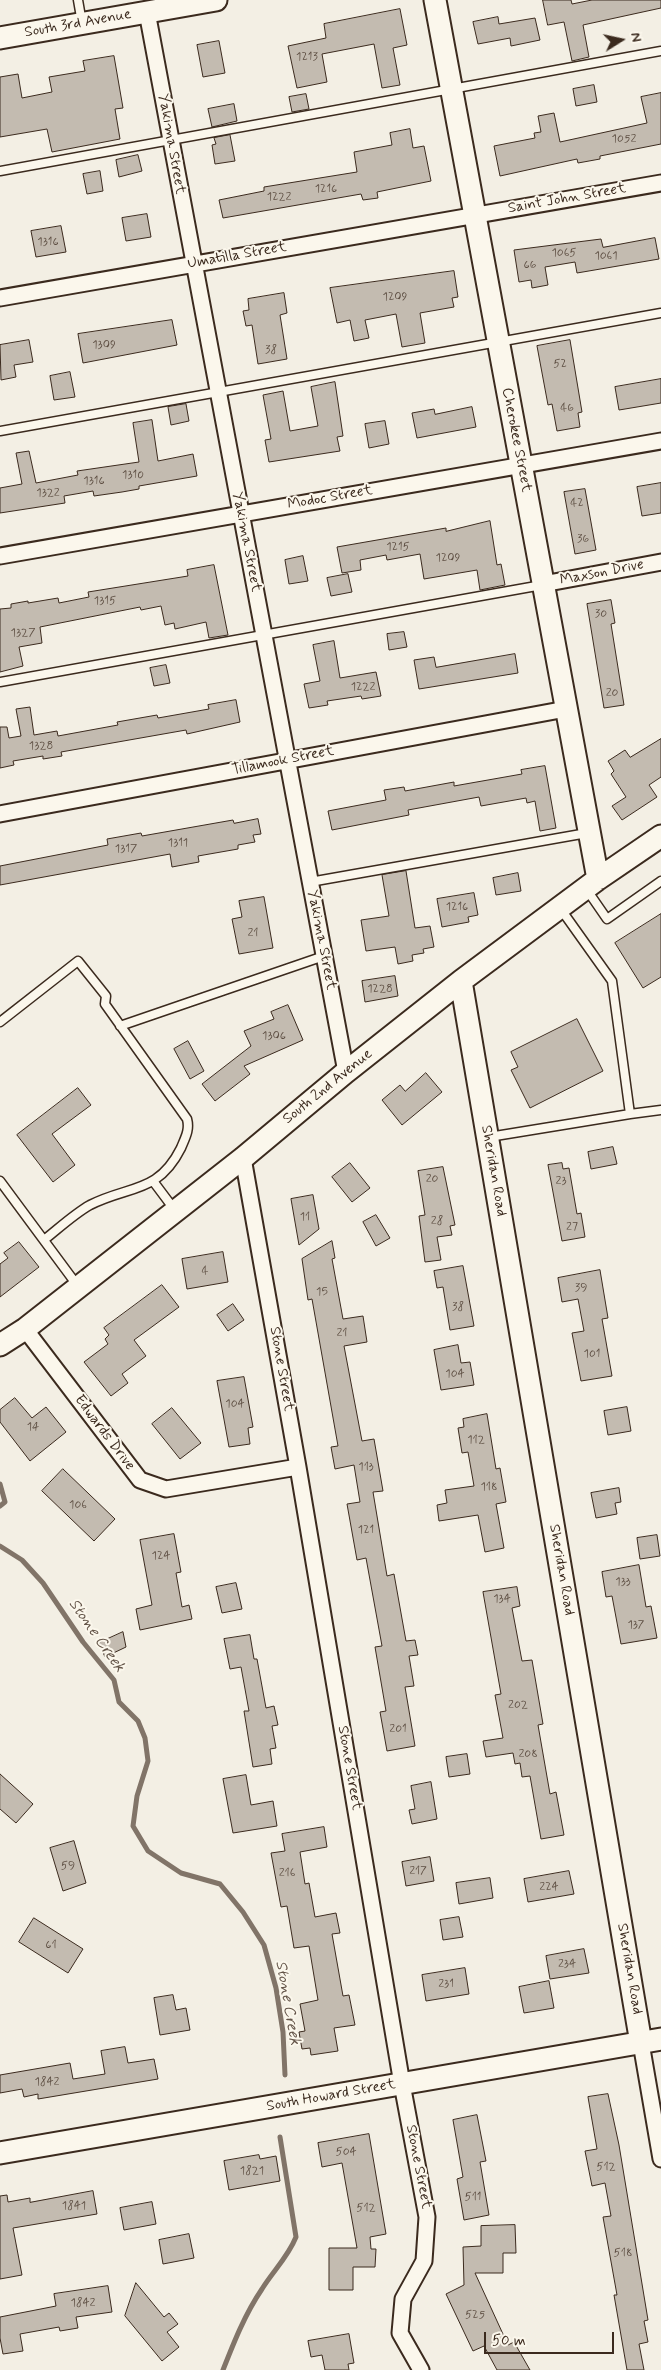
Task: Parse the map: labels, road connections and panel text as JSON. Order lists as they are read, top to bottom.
{
  "streets": {
    "street": [
      "South 3rd Avenue",
      "Yakima Street",
      "Saint John Street",
      "Umatilla Street",
      "Cherokee Street",
      "Modoc Street",
      "Maxson Drive",
      "Tillamook Street",
      "South 2nd Avenue",
      "Sheridan Road",
      "Stone Street",
      "Edwards Drive",
      "South Howard Street"
    ]
  },
  "crossings": [
    ["South 3rd Avenue", "Yakima Street"],
    ["Yakima Street", "Umatilla Street"],
    ["Yakima Street", "Modoc Street"],
    ["Yakima Street", "Tillamook Street"],
    ["Yakima Street", "South 2nd Avenue"],
    ["Saint John Street", "Umatilla Street"],
    ["Saint John Street", "Cherokee Street"],
    ["Umatilla Street", "Cherokee Street"],
    ["Cherokee Street", "Modoc Street"],
    ["Cherokee Street", "Maxson Drive"],
    ["Cherokee Street", "Tillamook Street"],
    ["Cherokee Street", "South 2nd Avenue"],
    ["South 2nd Avenue", "Sheridan Road"],
    ["South 2nd Avenue", "Stone Street"],
    ["South 2nd Avenue", "Edwards Drive"],
    ["Sheridan Road", "South Howard Street"],
    ["Stone Street", "Edwards Drive"],
    ["Stone Street", "South Howard Street"]
  ],
  "water": ["Stone Creek"],
  "house_numbers": [
    "1213",
    "1052",
    "1216",
    "1222",
    "1316",
    "1065",
    "1061",
    "66",
    "1209",
    "1309",
    "38",
    "52",
    "46",
    "1310",
    "1316",
    "1322",
    "42",
    "36",
    "1215",
    "1209",
    "1315",
    "30",
    "1327",
    "1222",
    "20",
    "1328",
    "1311",
    "1317",
    "1216",
    "21",
    "1228",
    "1306",
    "20",
    "23",
    "11",
    "28",
    "27",
    "4",
    "39",
    "15",
    "38",
    "21",
    "101",
    "104",
    "104",
    "14",
    "112",
    "113",
    "118",
    "106",
    "121",
    "124",
    "133",
    "134",
    "137",
    "202",
    "201",
    "208",
    "59",
    "217",
    "216",
    "224",
    "61",
    "234",
    "231",
    "1842",
    "504",
    "512",
    "1821",
    "511",
    "1841",
    "512",
    "518",
    "1842",
    "525"
  ],
  "scale_bar": "50 m",
  "north": "right"
}
